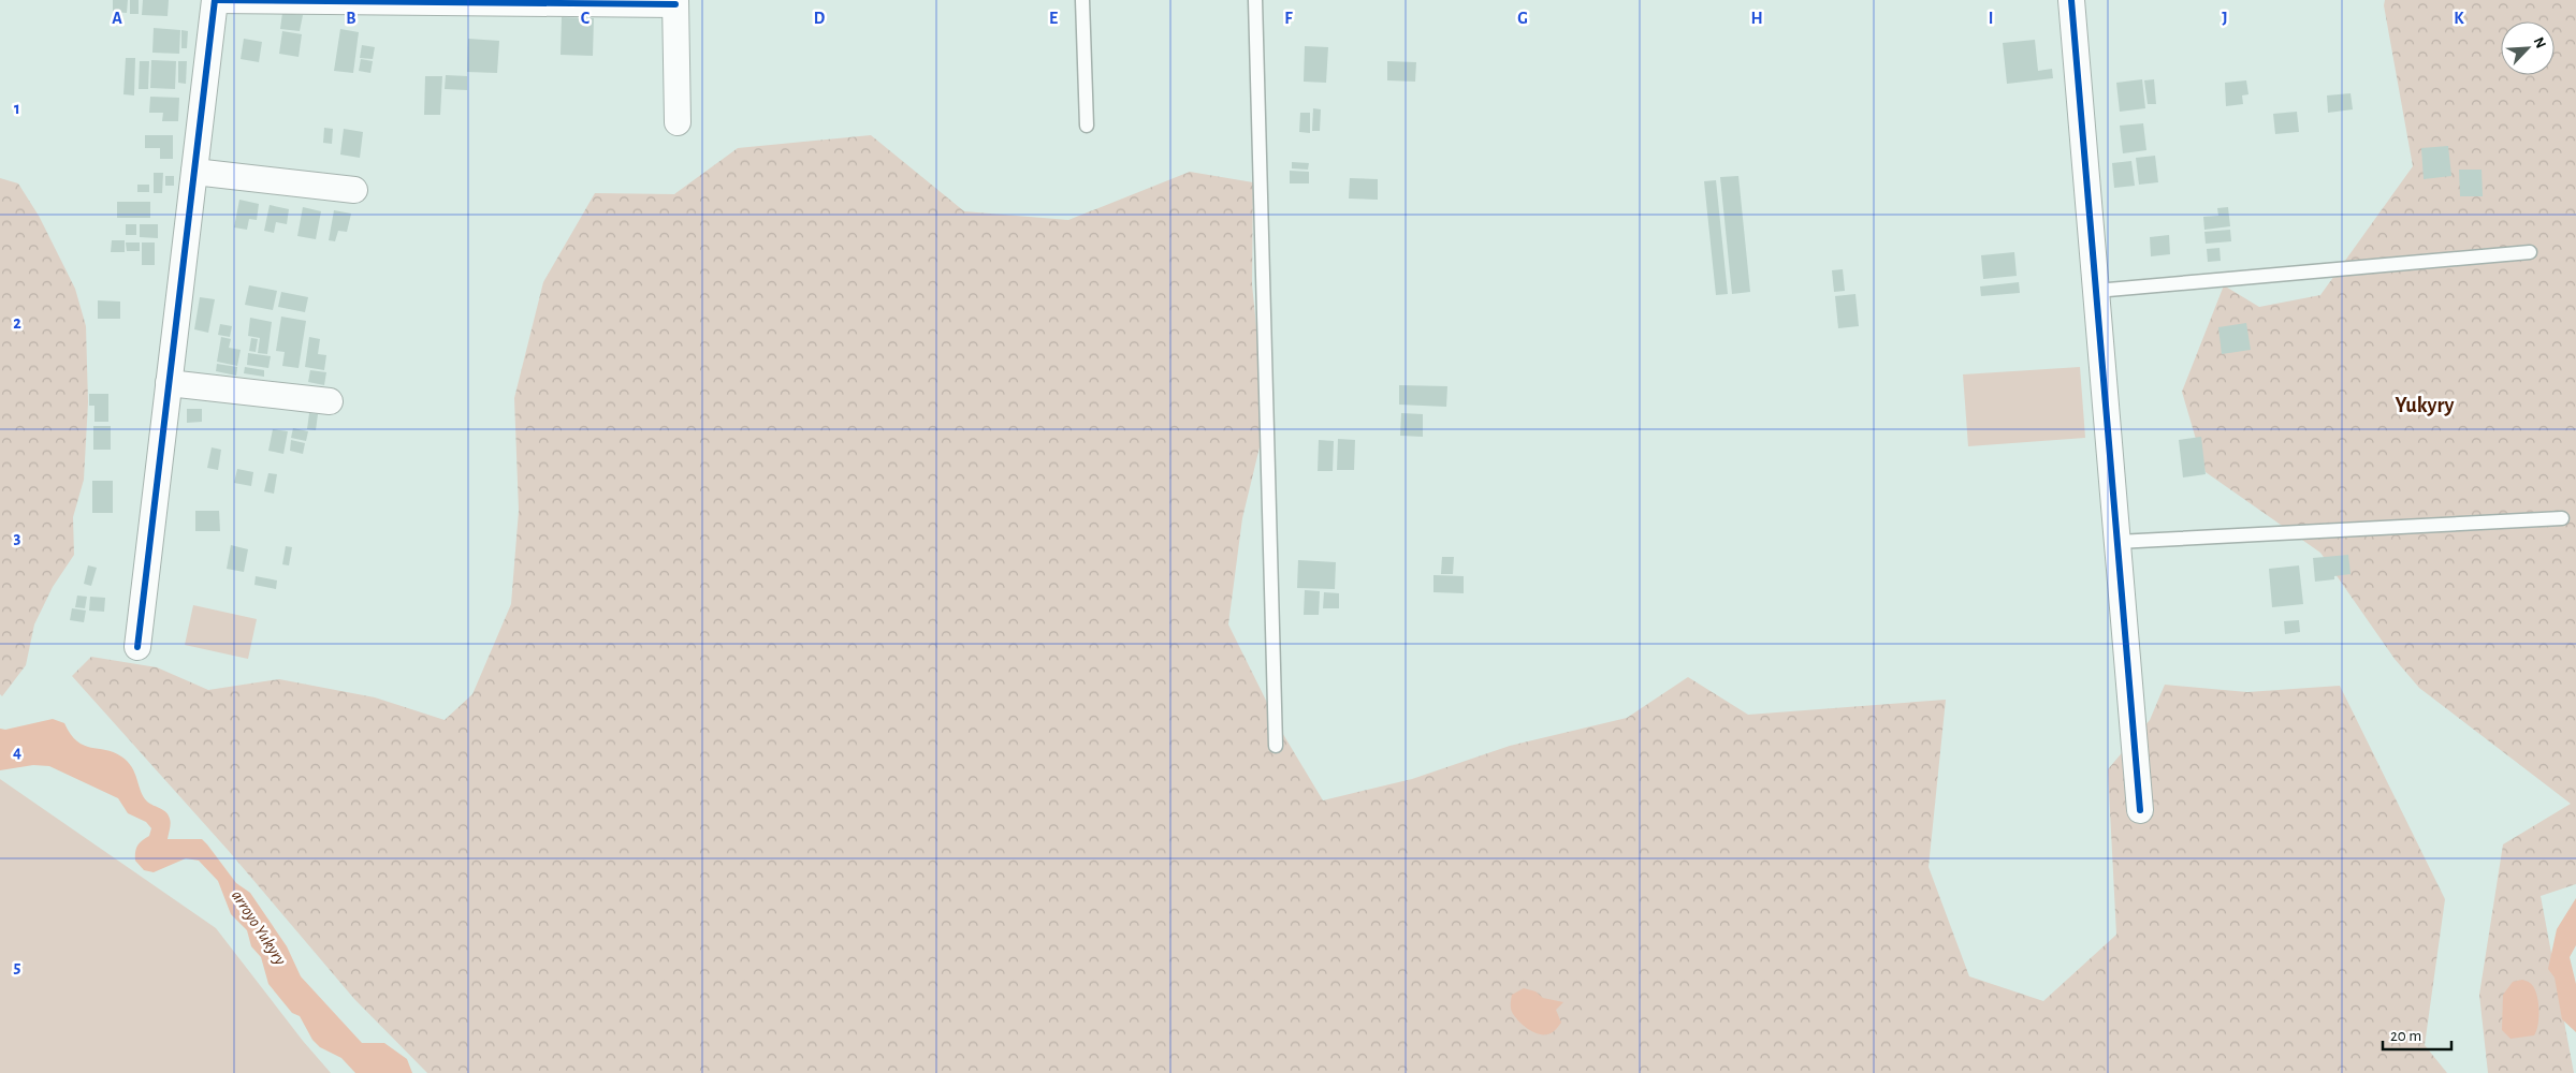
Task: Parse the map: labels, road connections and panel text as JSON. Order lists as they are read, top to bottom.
{
  "districts": ["Yukyry"],
  "water": ["arroyo Yukyry"],
  "scale_bar": "20 m",
  "north": "top right",
  "grid": {
    "columns": [
      "A",
      "B",
      "C",
      "D",
      "E",
      "F",
      "G",
      "H",
      "I",
      "J",
      "K"
    ],
    "rows": [
      "1",
      "2",
      "3",
      "4",
      "5"
    ]
  }
}
